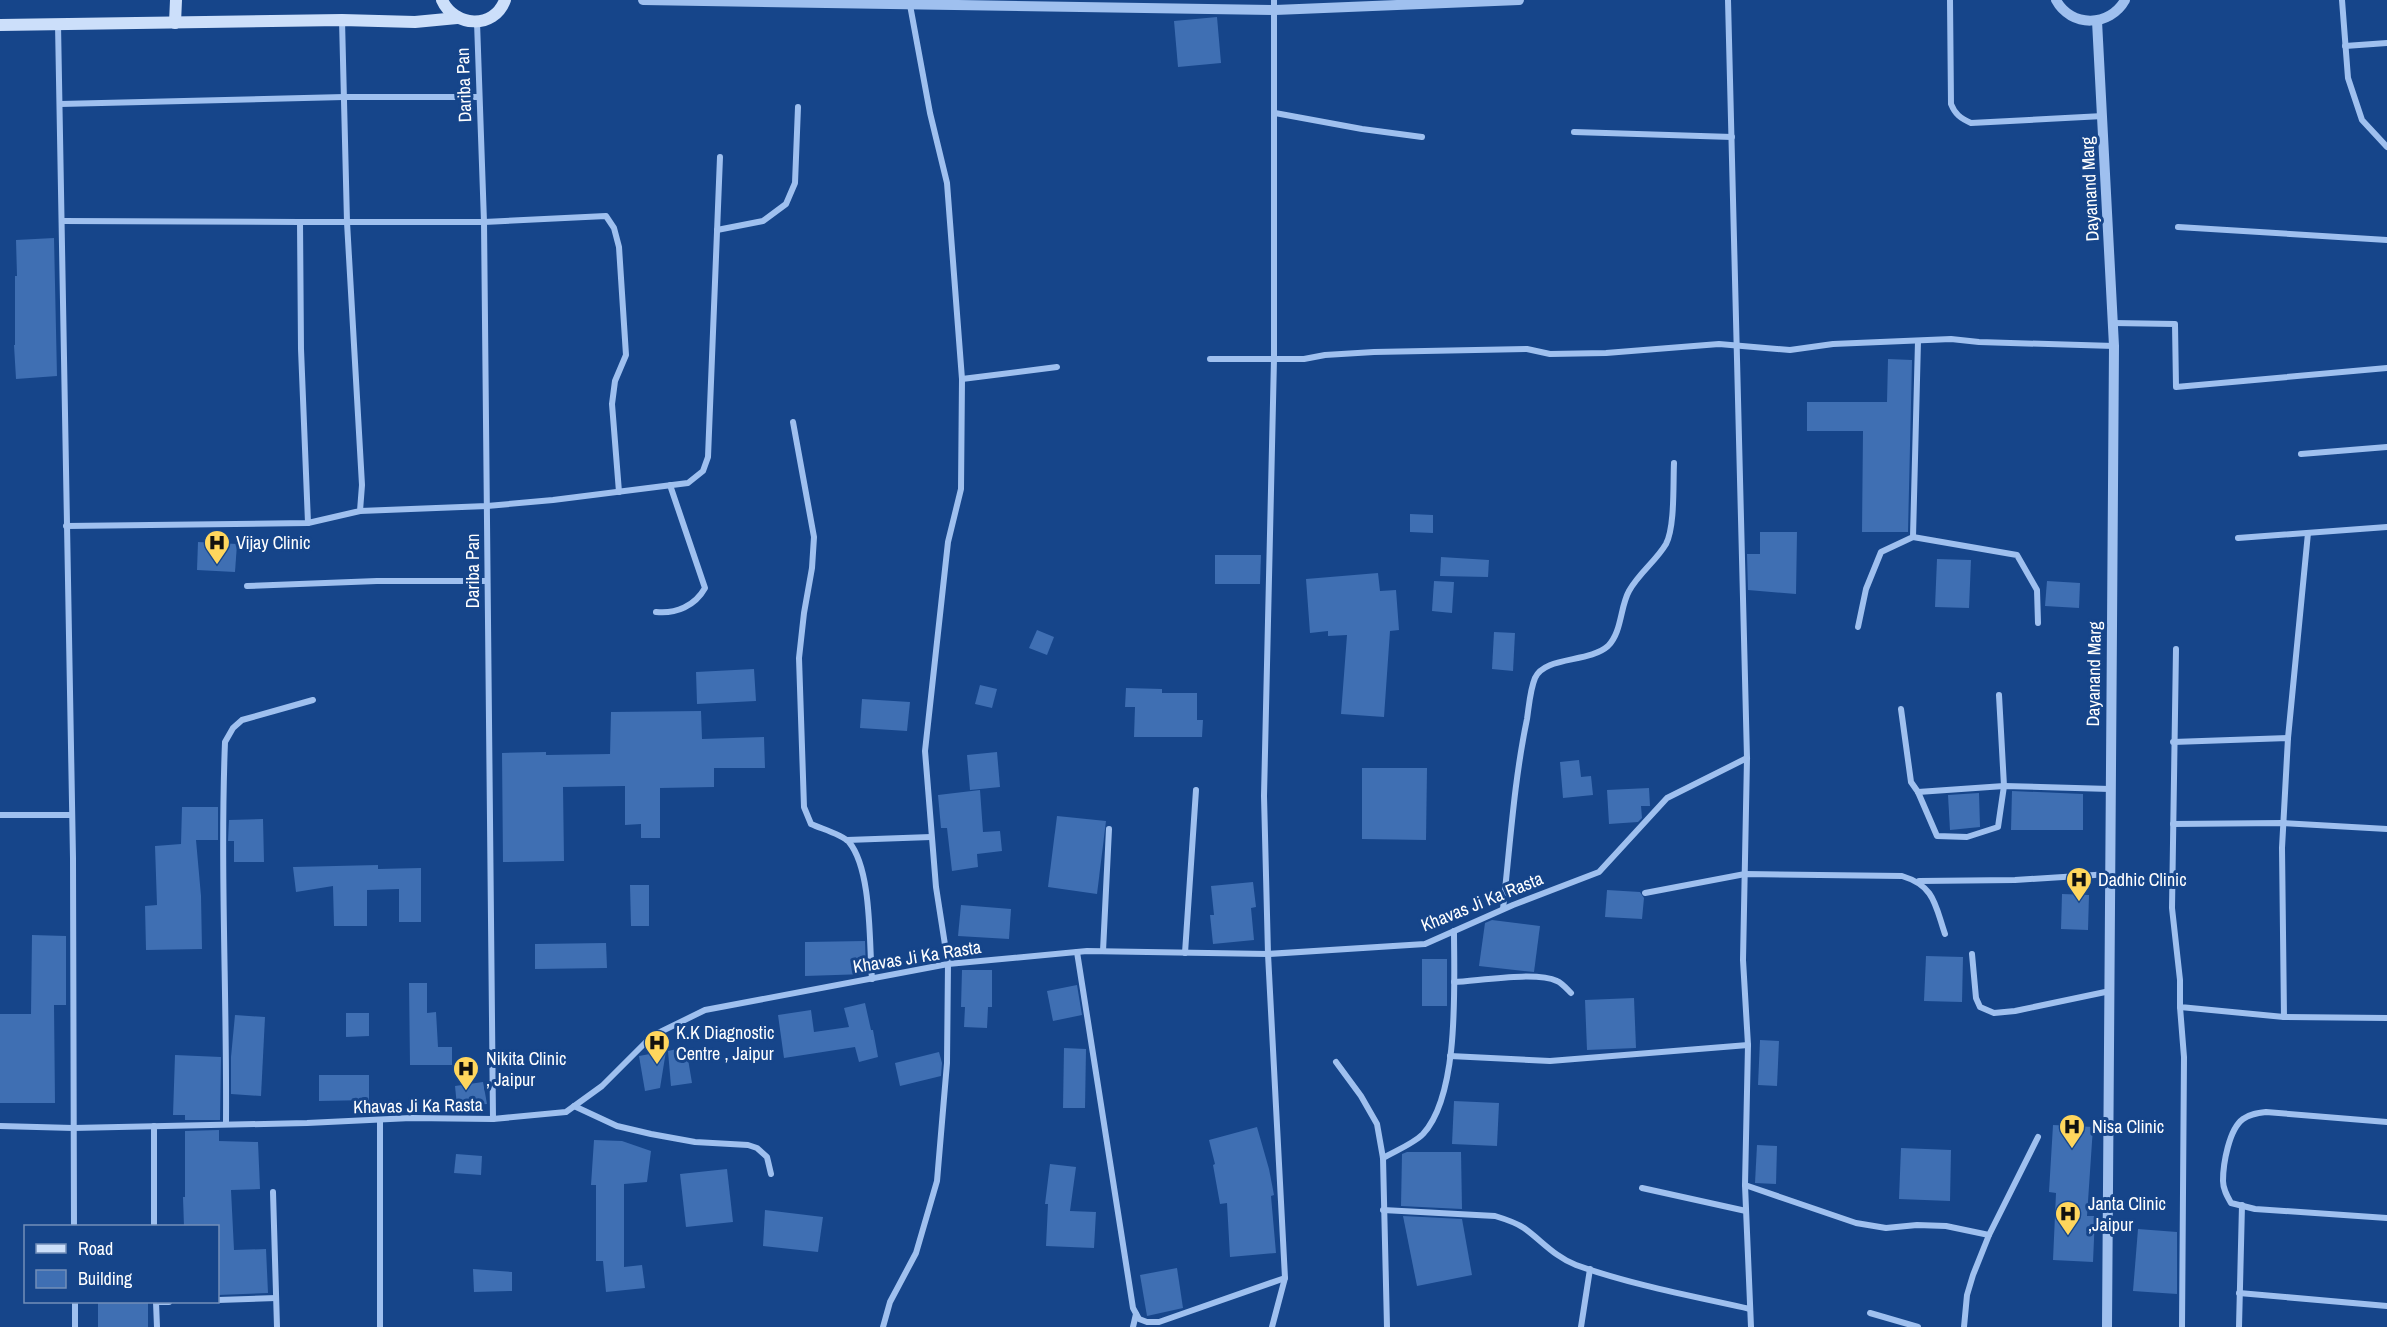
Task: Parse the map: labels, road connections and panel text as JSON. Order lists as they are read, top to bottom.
{
  "streets": {
    "street": ["Dariba Pan", "Dayanand Marg", "Khavas Ji Ka Rasta"]
  },
  "crossings": [
    ["Dariba Pan", "Khavas Ji Ka Rasta"]
  ],
  "places": {
    "hospital": [
      "Vijay Clinic",
      "Dadhic Clinic",
      "K.K Diagnostic Centre , Jaipur",
      "Nikita Clinic , Jaipur",
      "Nisa Clinic",
      "Janta Clinic ,Jaipur"
    ]
  },
  "legend": ["Road", "Building"]
}
